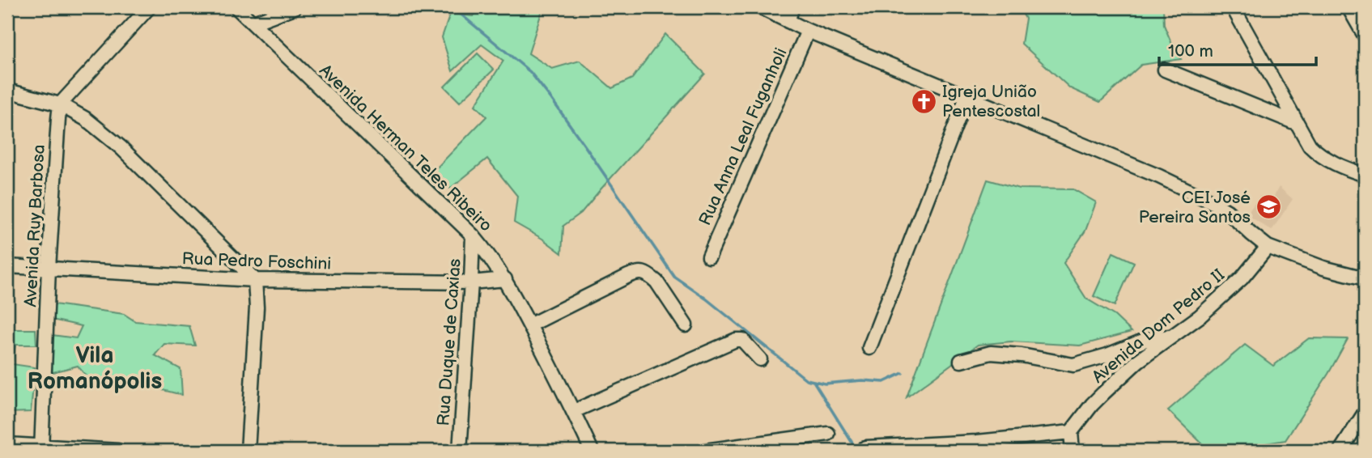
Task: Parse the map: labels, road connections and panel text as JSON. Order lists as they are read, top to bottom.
{
  "streets": {
    "street": [
      "Rua Anna Leal Fuganholi",
      "Avenida Herman Teles Ribeiro",
      "Avenida Ruy Barbosa",
      "Rua Pedro Foschini",
      "Avenida Dom Pedro II",
      "Rua Duque de Caxias"
    ]
  },
  "crossings": [
    ["Avenida Herman Teles Ribeiro", "Rua Pedro Foschini"],
    ["Avenida Herman Teles Ribeiro", "Rua Duque de Caxias"],
    ["Avenida Ruy Barbosa", "Rua Pedro Foschini"],
    ["Rua Pedro Foschini", "Rua Duque de Caxias"]
  ],
  "districts": ["Vila Romanópolis"],
  "places": {
    "church": ["Igreja União Pentescostal"],
    "school or university": ["CEI José Pereira Santos"]
  },
  "scale_bar": "100 m"
}
